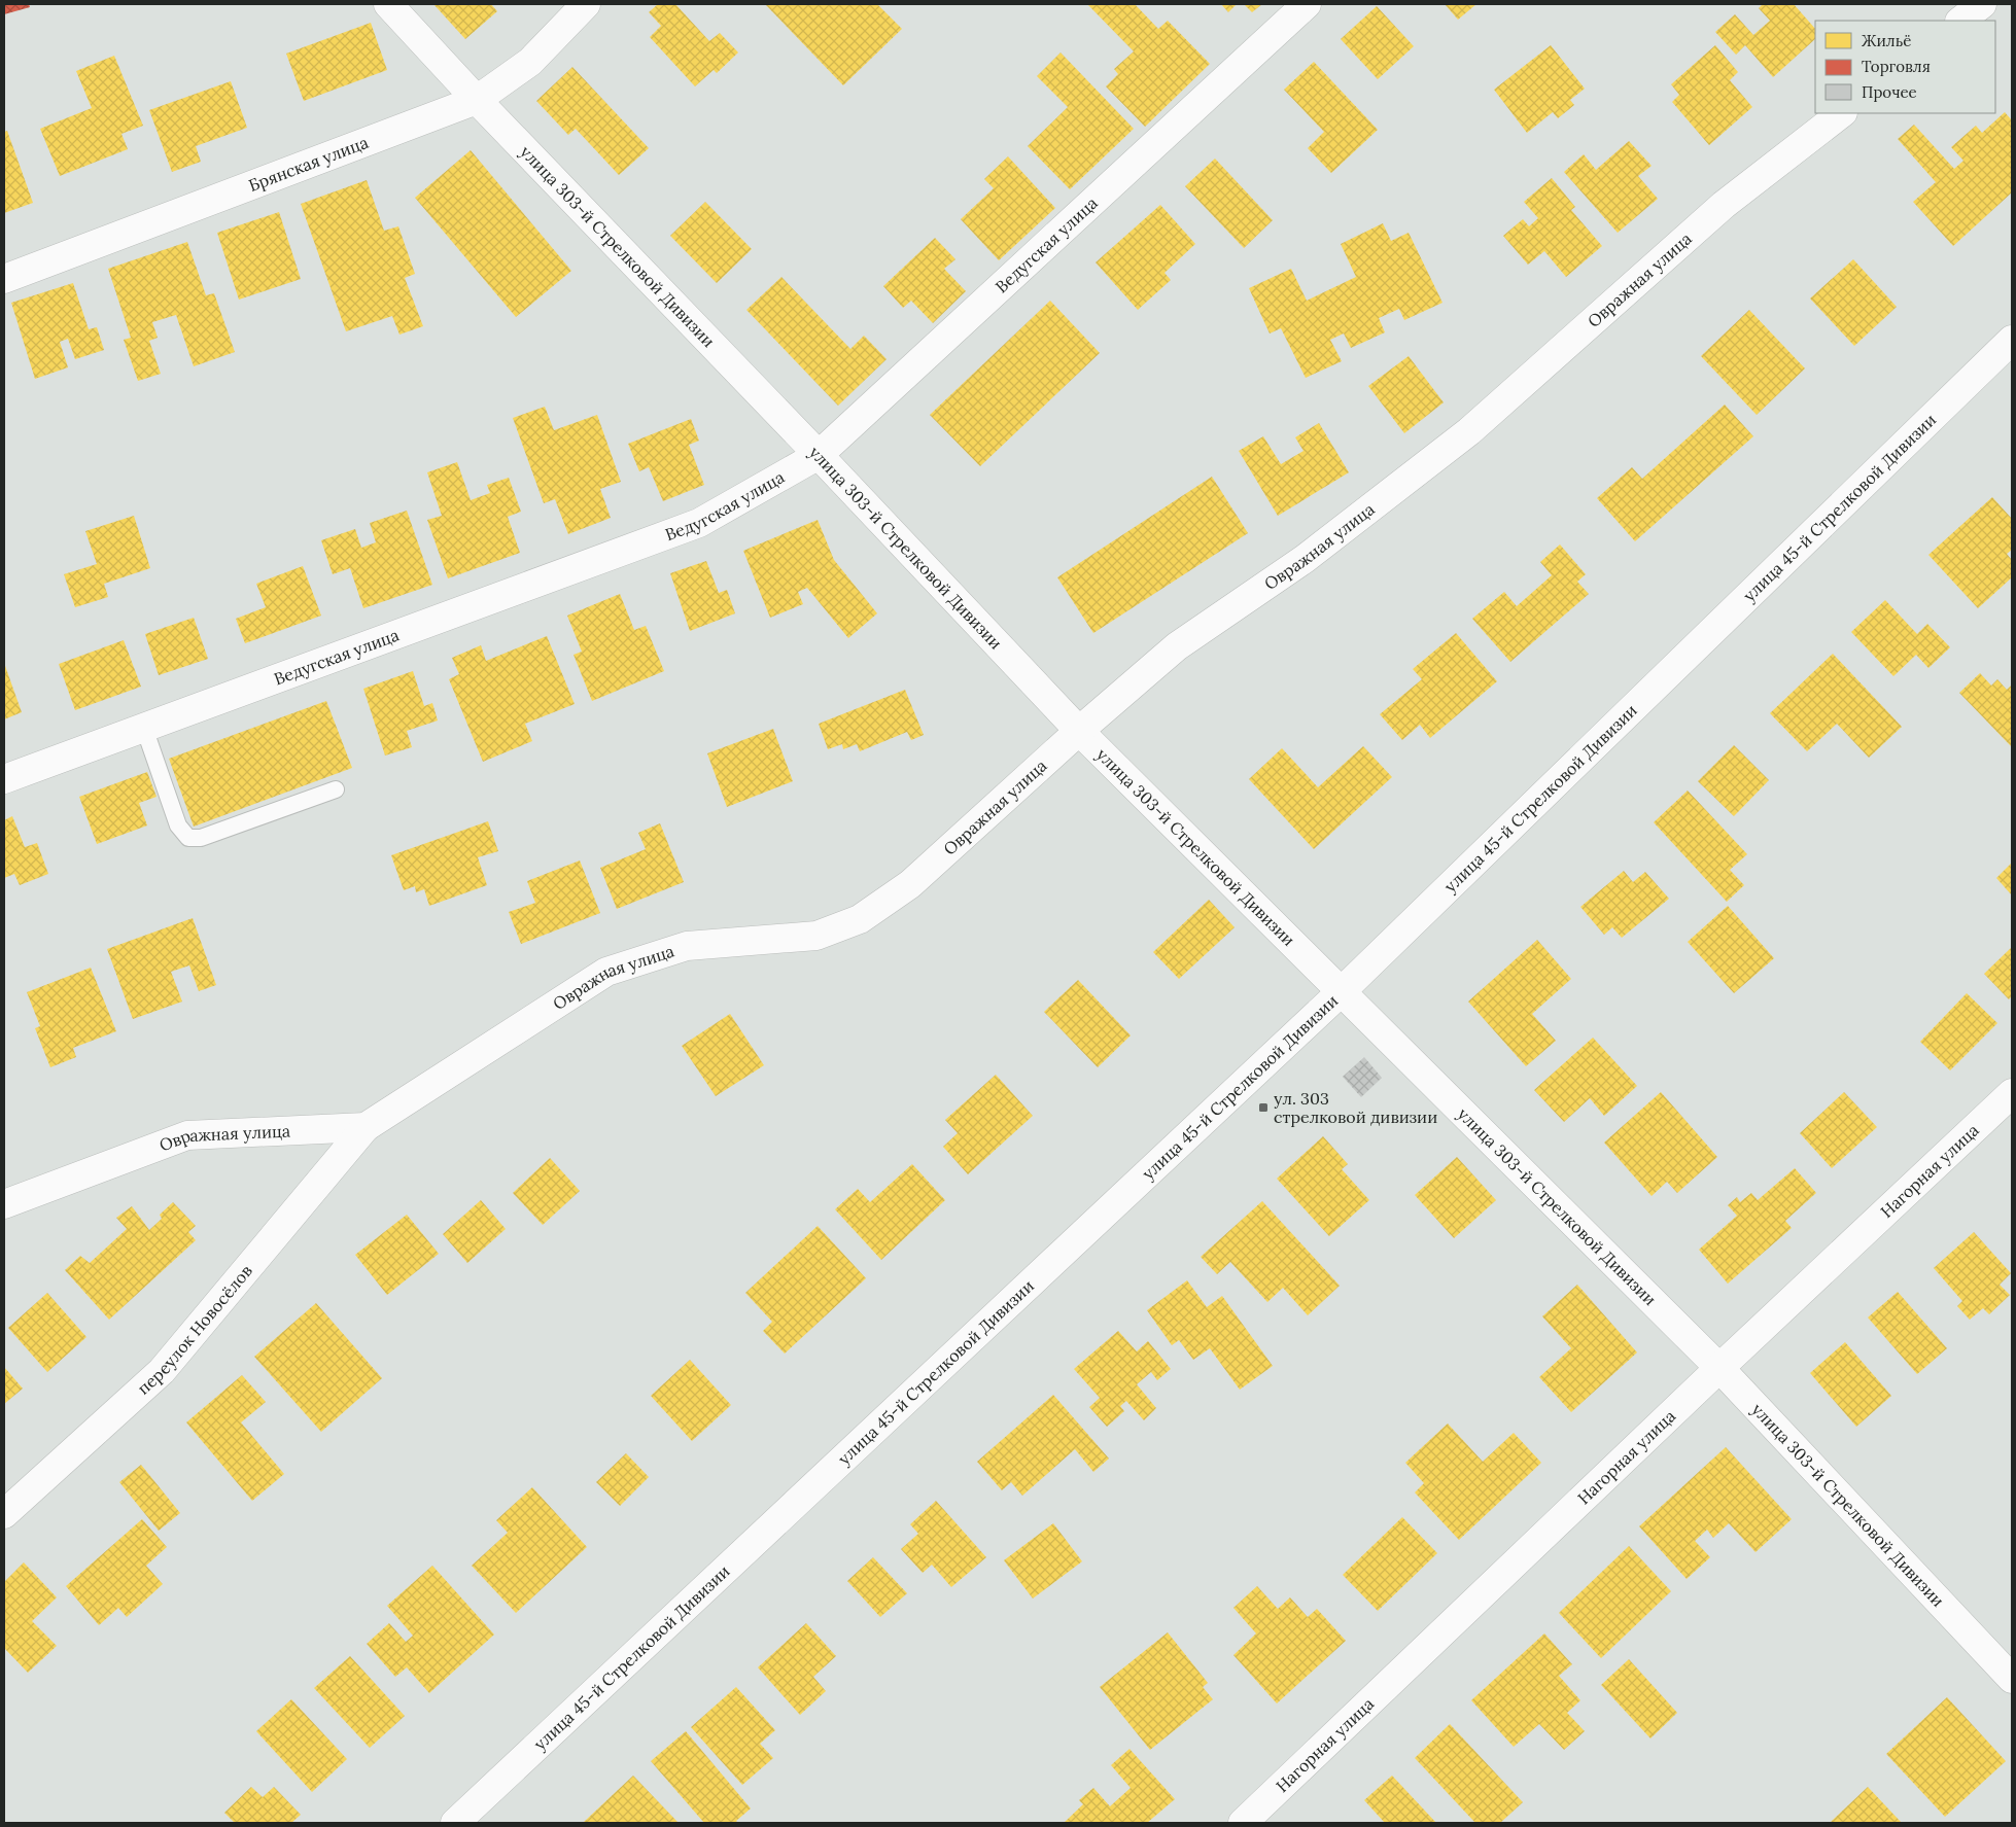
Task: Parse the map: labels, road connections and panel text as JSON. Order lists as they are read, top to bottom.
{
  "streets": {
    "street": [
      "Брянская улица",
      "Ведугская улица",
      "улица 303-й Стрелковой Дивизии",
      "Овражная улица",
      "улица 45-й Стрелковой Дивизии",
      "Нагорная улица",
      "переулок Новосёлов"
    ]
  },
  "crossings": [
    ["Брянская улица", "улица 303-й Стрелковой Дивизии"],
    ["Ведугская улица", "улица 303-й Стрелковой Дивизии"],
    ["улица 303-й Стрелковой Дивизии", "Овражная улица"],
    ["улица 303-й Стрелковой Дивизии", "улица 45-й Стрелковой Дивизии"],
    ["улица 303-й Стрелковой Дивизии", "Нагорная улица"],
    ["Овражная улица", "переулок Новосёлов"]
  ],
  "places": {
    "transit": ["ул. 303 стрелковой дивизии"]
  },
  "legend": ["Жильё", "Торговля", "Прочее"]
}
